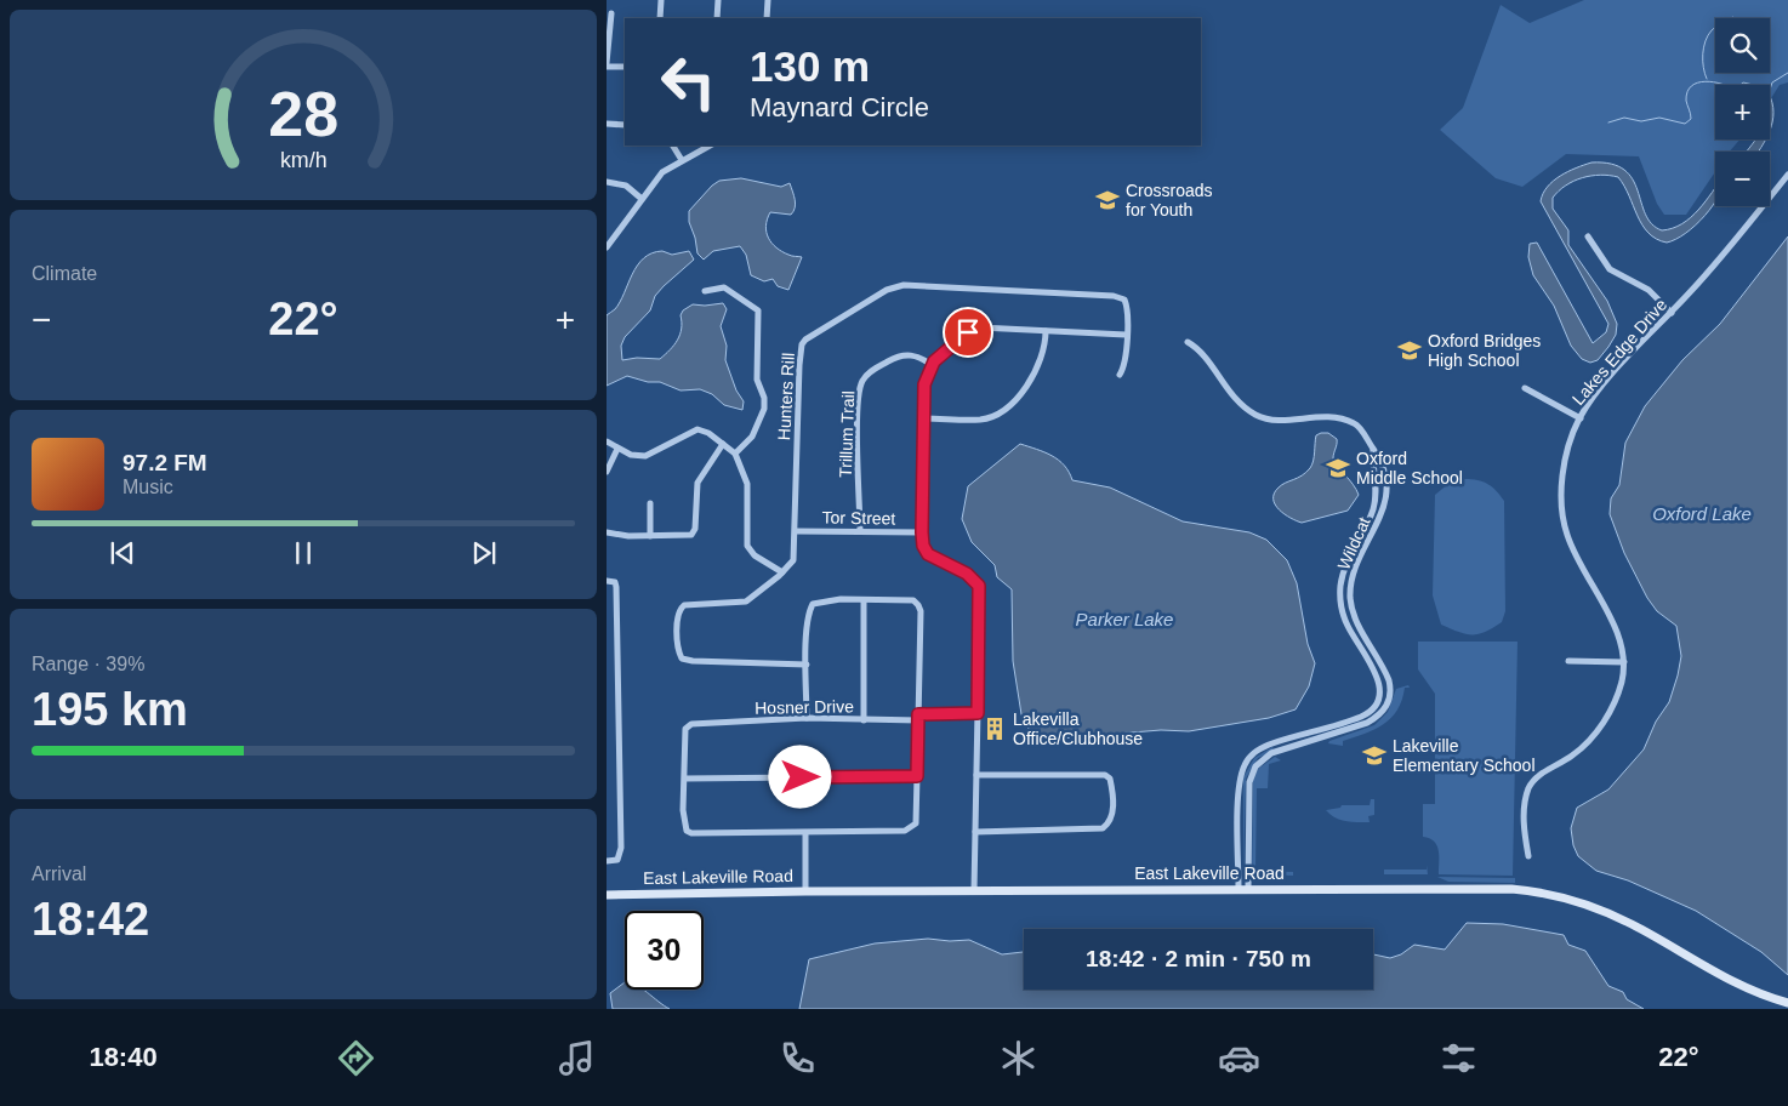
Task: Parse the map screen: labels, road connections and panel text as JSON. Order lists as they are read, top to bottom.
{
  "streets": {
    "main road": ["East Lakeville Road"],
    "street": [
      "Lakes Edge Drive",
      "Hunters Rill",
      "Trillum Trail",
      "Tor Street",
      "Wildcat",
      "Hosner Drive"
    ]
  },
  "crossings": [
    ["Hunters Rill", "Tor Street"],
    ["Trillum Trail", "Tor Street"]
  ],
  "water": ["Oxford Lake", "Parker Lake"],
  "places": {
    "school or university": [
      "Crossroads for Youth",
      "Oxford Bridges High School",
      "Oxford Middle School",
      "Lakeville Elementary School"
    ],
    "building": ["Lakevilla Office/Clubhouse"]
  },
  "page": {
    "map_buttons": ["+", "−"],
    "turn": ["130 m", "Maynard Circle"],
    "tile": [
      "Climate",
      ["Range · 39%", "195 km"],
      ["Arrival", "18:42"]
    ],
    "heat": ["−", "22°", "+"],
    "song": ["97.2 FM", "Music"],
    "limit": "30",
    "trip": "18:42 · 2 min · 750 m",
    "tabs": ["18:40", "22°"],
    "gauge": ["28", "km/h"]
  }
}
